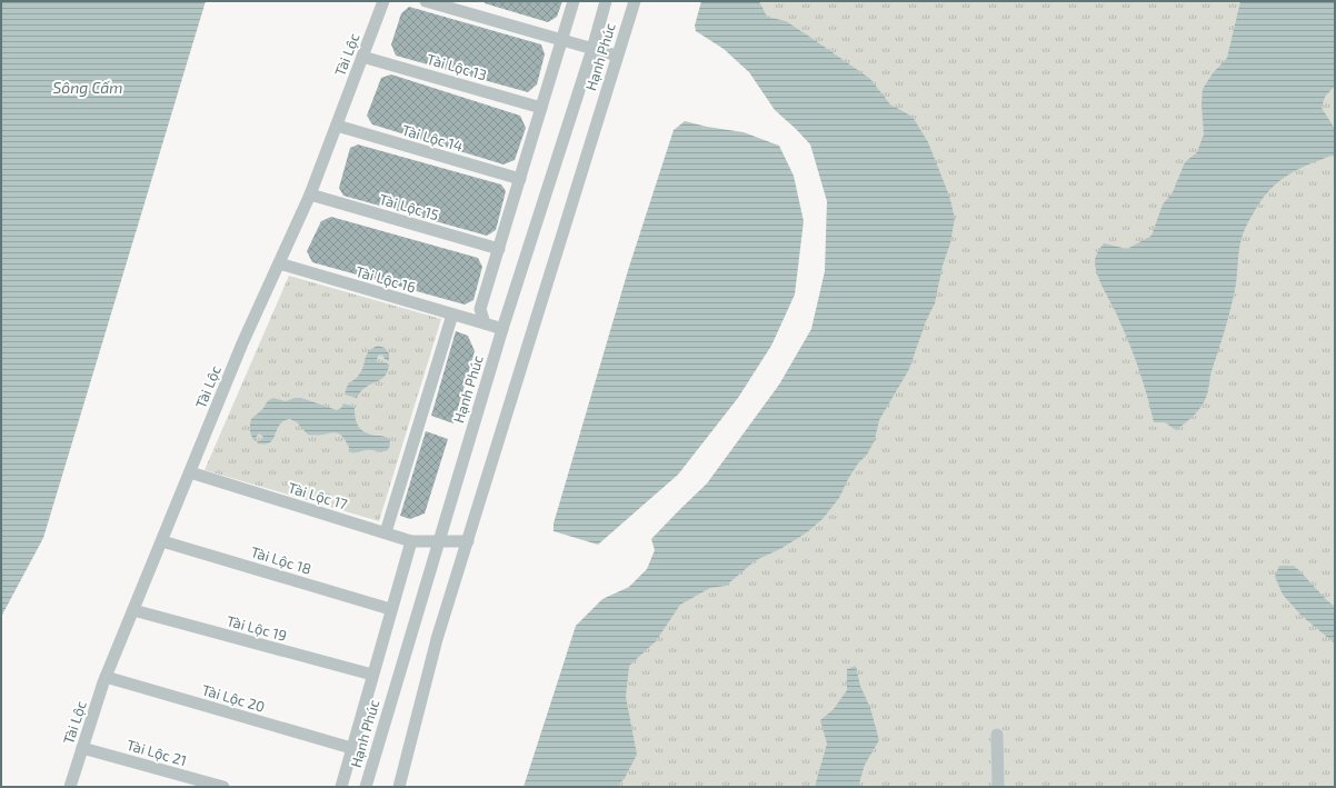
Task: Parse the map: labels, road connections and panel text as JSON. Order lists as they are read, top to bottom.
{
  "streets": {
    "street": [
      "Tài Lộc",
      "Hạnh Phúc",
      "Tài Lộc 13",
      "Tài Lộc 14",
      "Tài Lộc 15",
      "Tài Lộc 16",
      "Tài Lộc 17",
      "Tài Lộc 18",
      "Tài Lộc 19",
      "Tài Lộc 20",
      "Tài Lộc 21"
    ]
  },
  "crossings": [
    ["Tài Lộc", "Tài Lộc 13"],
    ["Tài Lộc", "Tài Lộc 14"],
    ["Tài Lộc", "Tài Lộc 15"],
    ["Tài Lộc", "Tài Lộc 16"],
    ["Tài Lộc", "Tài Lộc 17"],
    ["Tài Lộc", "Tài Lộc 18"],
    ["Tài Lộc", "Tài Lộc 19"],
    ["Tài Lộc", "Tài Lộc 20"],
    ["Tài Lộc", "Tài Lộc 21"],
    ["Hạnh Phúc", "Tài Lộc 16"],
    ["Hạnh Phúc", "Tài Lộc 17"]
  ],
  "water": ["Sông Cấm"]
}
